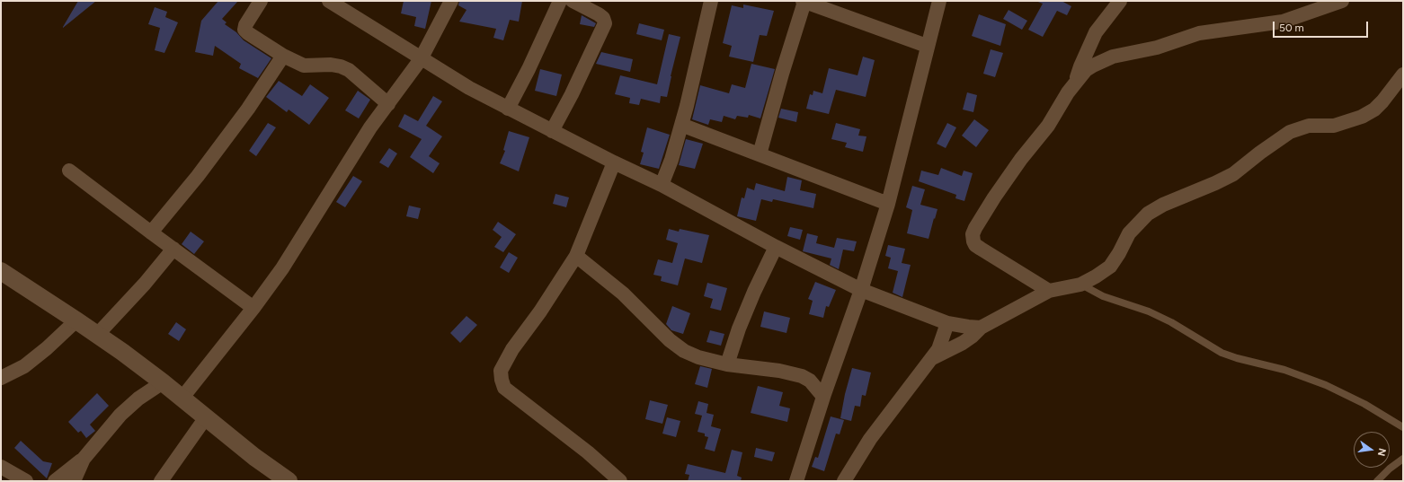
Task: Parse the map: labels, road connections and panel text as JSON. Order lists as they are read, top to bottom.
{
  "scale_bar": "50 m",
  "north": "right"
}
